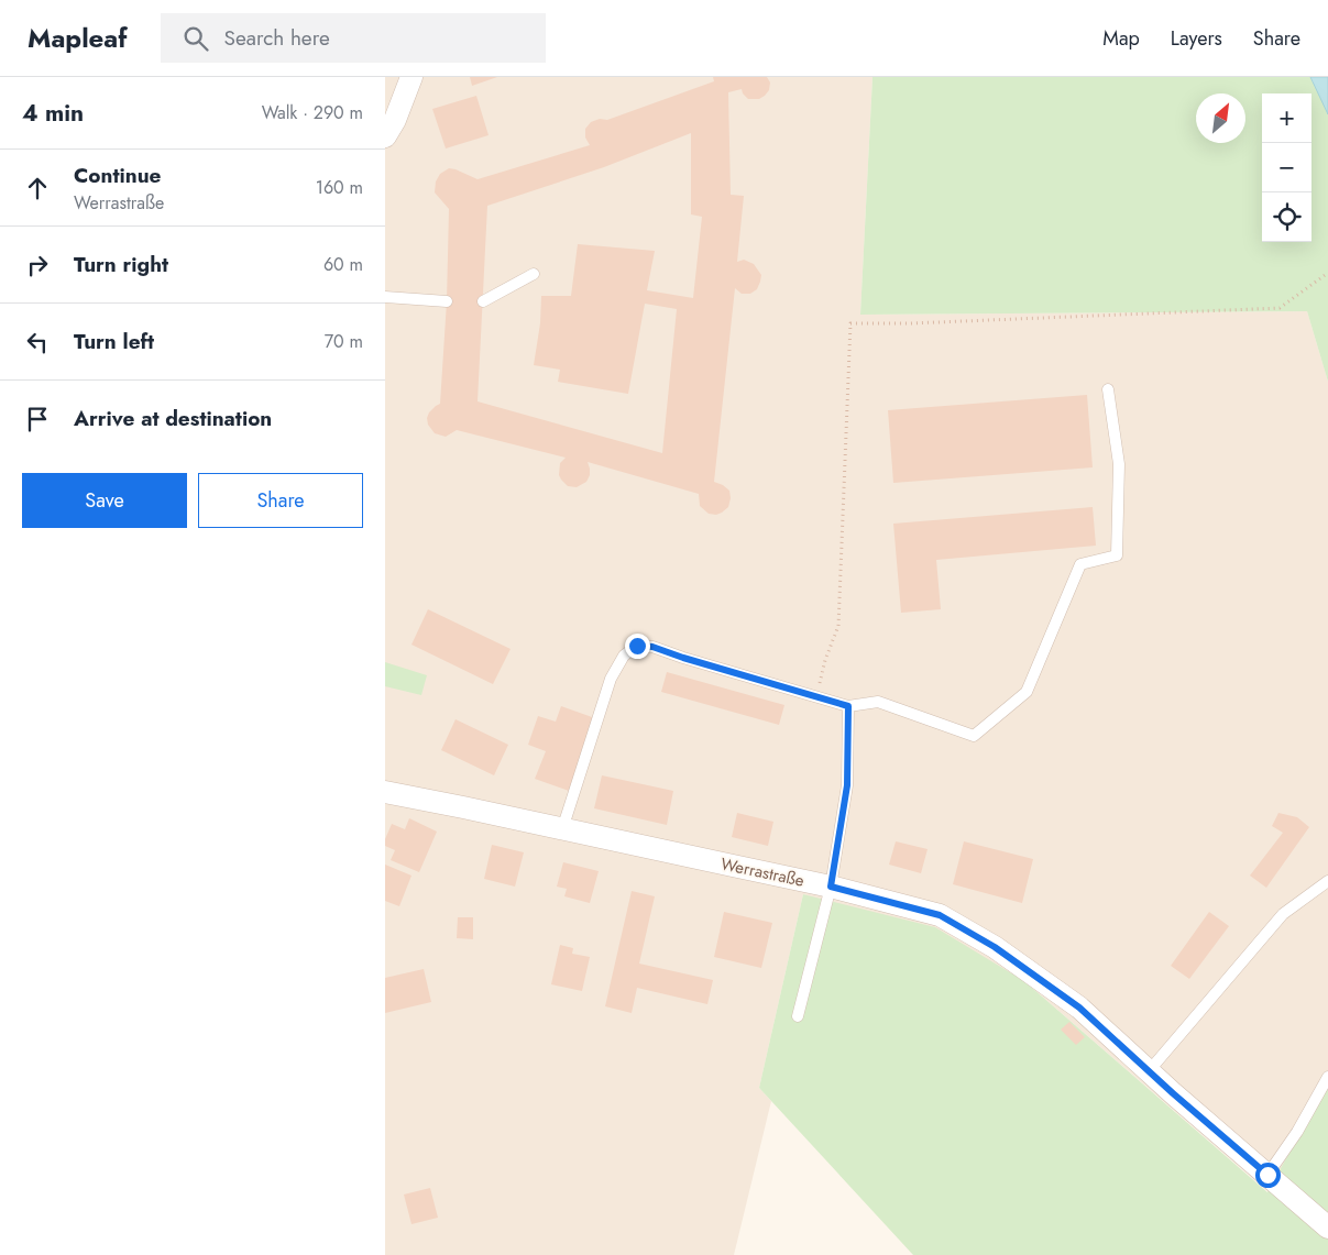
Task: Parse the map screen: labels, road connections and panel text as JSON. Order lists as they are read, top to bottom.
{
  "streets": {
    "street": ["Werrastraße"]
  },
  "north": "top right",
  "page": {
    "header": "Mapleaf",
    "search": "Search here",
    "nav": ["Map", "Layers", "Share"],
    "heading": ["4 min", "Walk · 290 m"],
    "map_buttons": ["+", "−"],
    "list": [
      ["Continue", "Werrastraße", "160 m"],
      ["Turn right", "60 m"],
      ["Turn left", "70 m"],
      "Arrive at destination"
    ],
    "buttons": ["Save", "Share"]
  }
}
